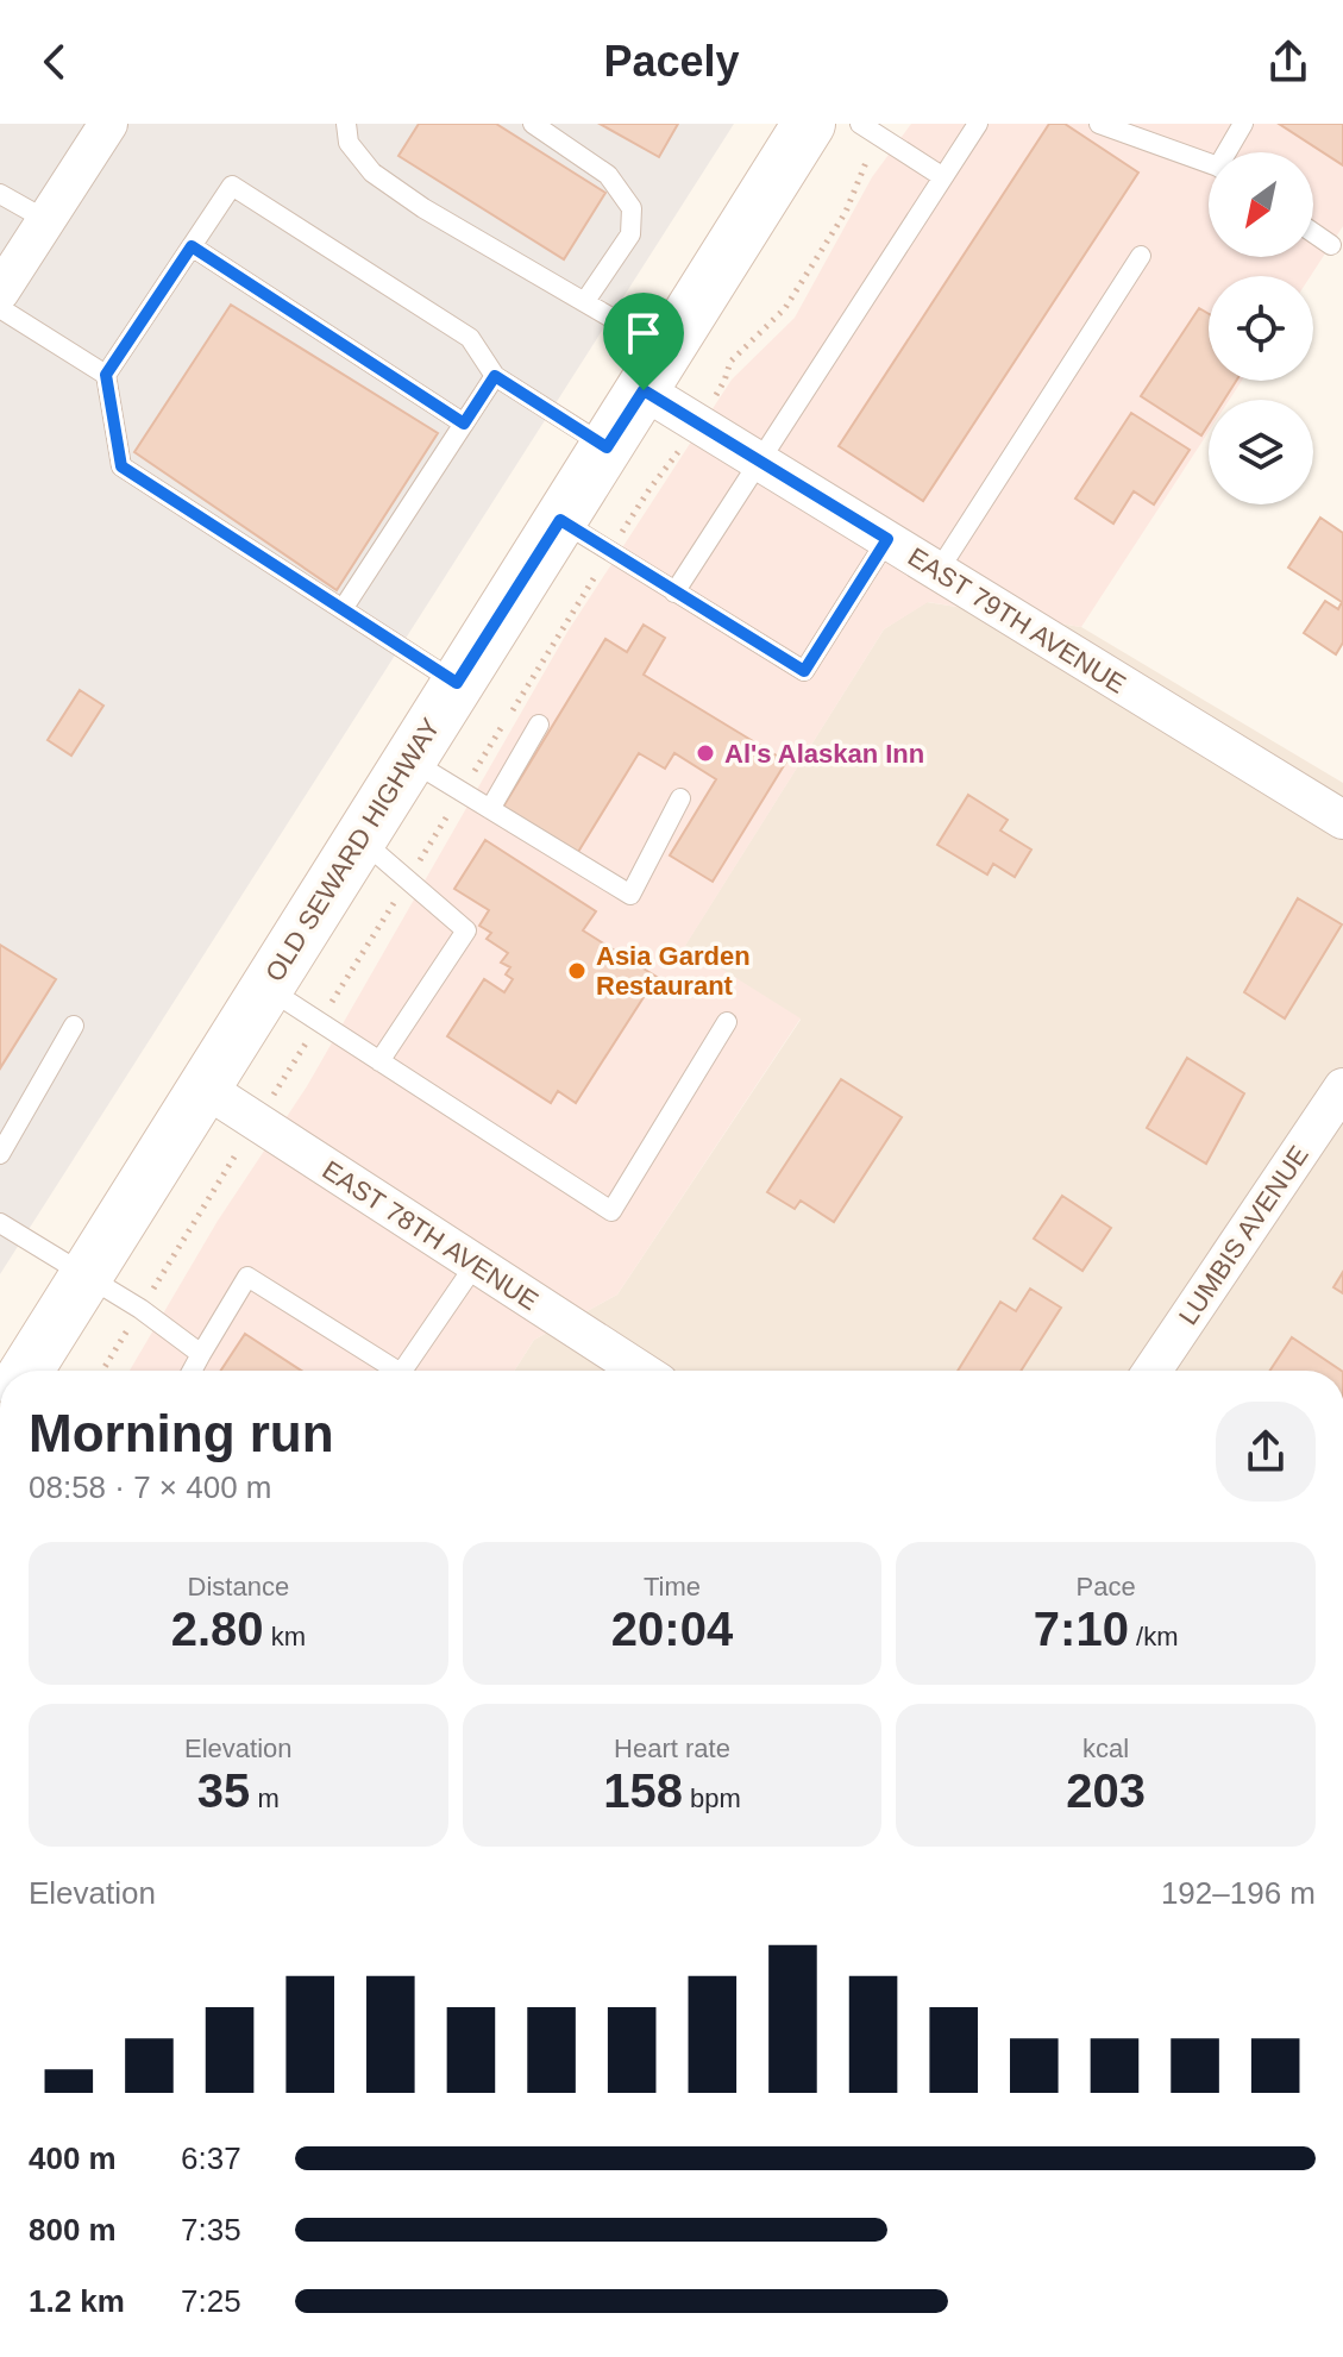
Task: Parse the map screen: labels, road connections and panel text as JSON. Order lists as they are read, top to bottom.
{
  "streets": {
    "main road": ["OLD SEWARD HIGHWAY"],
    "street": ["EAST 79TH AVENUE", "EAST 78TH AVENUE", "LUMBIS AVENUE"]
  },
  "crossings": [
    ["EAST 79TH AVENUE", "OLD SEWARD HIGHWAY"],
    ["OLD SEWARD HIGHWAY", "EAST 78TH AVENUE"]
  ],
  "places": ["Al's Alaskan Inn", "Asia Garden Restaurant"],
  "north": "bottom left",
  "page": {
    "header": "Pacely",
    "heading": ["Morning run", "08:58 · 7 × 400 m"],
    "stats": [
      ["Distance", "2.80 km"],
      ["Time", "20:04"],
      ["Pace", "7:10 /km"],
      ["Elevation", "35 m"],
      ["Heart rate", "158 bpm"],
      ["kcal", "203"]
    ],
    "chart": ["Elevation", "192–196 m"],
    "list": [
      {
        "name": "400 m",
        "note": "6:37"
      },
      {
        "name": "800 m",
        "note": "7:35"
      },
      {
        "name": "1.2 km",
        "note": "7:25"
      }
    ]
  }
}
